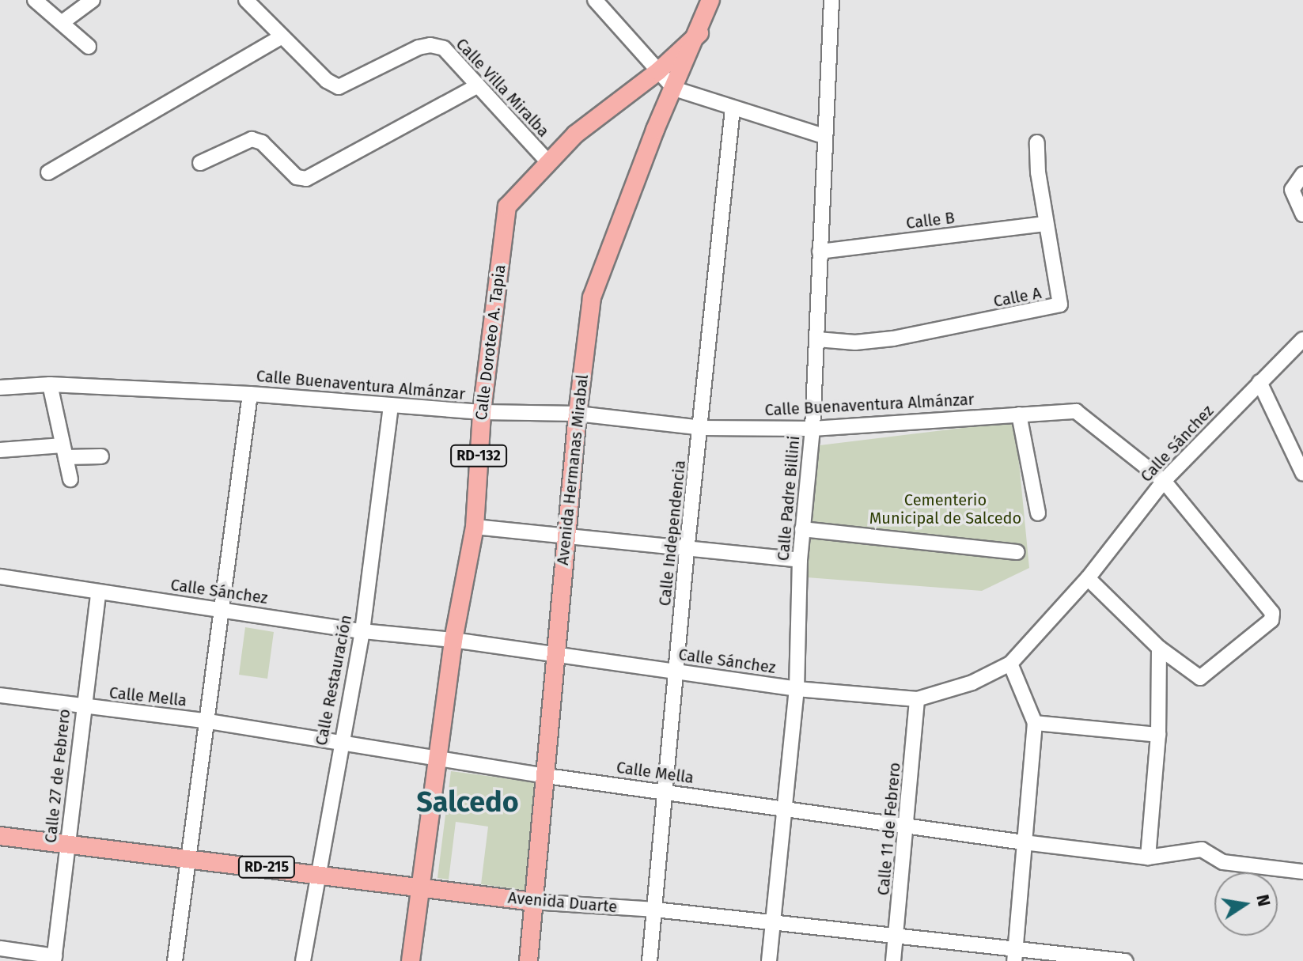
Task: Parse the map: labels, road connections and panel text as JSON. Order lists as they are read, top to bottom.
{
  "streets": {
    "main road": [
      "Calle Doroteo A. Tapia",
      "RD-132",
      "Avenida Hermanas Mirabal",
      "RD-215",
      "Avenida Duarte"
    ],
    "street": [
      "Calle Villa Miralba",
      "Calle B",
      "Calle A",
      "Calle Buenaventura Almánzar",
      "Calle Sánchez",
      "Calle Padre Billini",
      "Calle Independencia",
      "Calle Restauración",
      "Calle Mella",
      "Calle 27 de Febrero",
      "Calle 11 de Febrero"
    ]
  },
  "crossings": [
    ["Calle Villa Miralba", "Calle Doroteo A. Tapia"],
    ["Calle B", "Calle A"],
    ["Calle B", "Calle Padre Billini"],
    ["Calle A", "Calle Padre Billini"],
    ["Calle Doroteo A. Tapia", "Calle Buenaventura Almánzar"],
    ["Calle Doroteo A. Tapia", "Calle Sánchez"],
    ["Calle Doroteo A. Tapia", "Avenida Hermanas Mirabal"],
    ["Calle Doroteo A. Tapia", "Calle Mella"],
    ["Calle Doroteo A. Tapia", "Avenida Duarte"],
    ["Calle Buenaventura Almánzar", "Calle Sánchez"],
    ["Calle Buenaventura Almánzar", "Avenida Hermanas Mirabal"],
    ["Calle Buenaventura Almánzar", "Calle Padre Billini"],
    ["Calle Buenaventura Almánzar", "Calle Independencia"],
    ["Calle Buenaventura Almánzar", "Calle Restauración"],
    ["Calle Sánchez", "Avenida Hermanas Mirabal"],
    ["Calle Sánchez", "Calle Padre Billini"],
    ["Calle Sánchez", "Calle Independencia"],
    ["Calle Sánchez", "Calle Restauración"],
    ["Calle Sánchez", "Calle 27 de Febrero"],
    ["Calle Sánchez", "Calle 11 de Febrero"],
    ["Avenida Hermanas Mirabal", "Calle Mella"],
    ["Avenida Hermanas Mirabal", "Avenida Duarte"],
    ["Calle Padre Billini", "Calle Mella"],
    ["Calle Padre Billini", "Avenida Duarte"],
    ["Calle Independencia", "Calle Mella"],
    ["Calle Independencia", "Avenida Duarte"],
    ["Calle Restauración", "Calle Mella"],
    ["Calle Restauración", "Avenida Duarte"],
    ["Calle Mella", "Calle 27 de Febrero"],
    ["Calle Mella", "Calle 11 de Febrero"],
    ["Calle 27 de Febrero", "Avenida Duarte"],
    ["Calle 11 de Febrero", "Avenida Duarte"]
  ],
  "districts": ["Salcedo"],
  "parks": ["Cementerio Municipal de Salcedo"],
  "north": "right"
}
